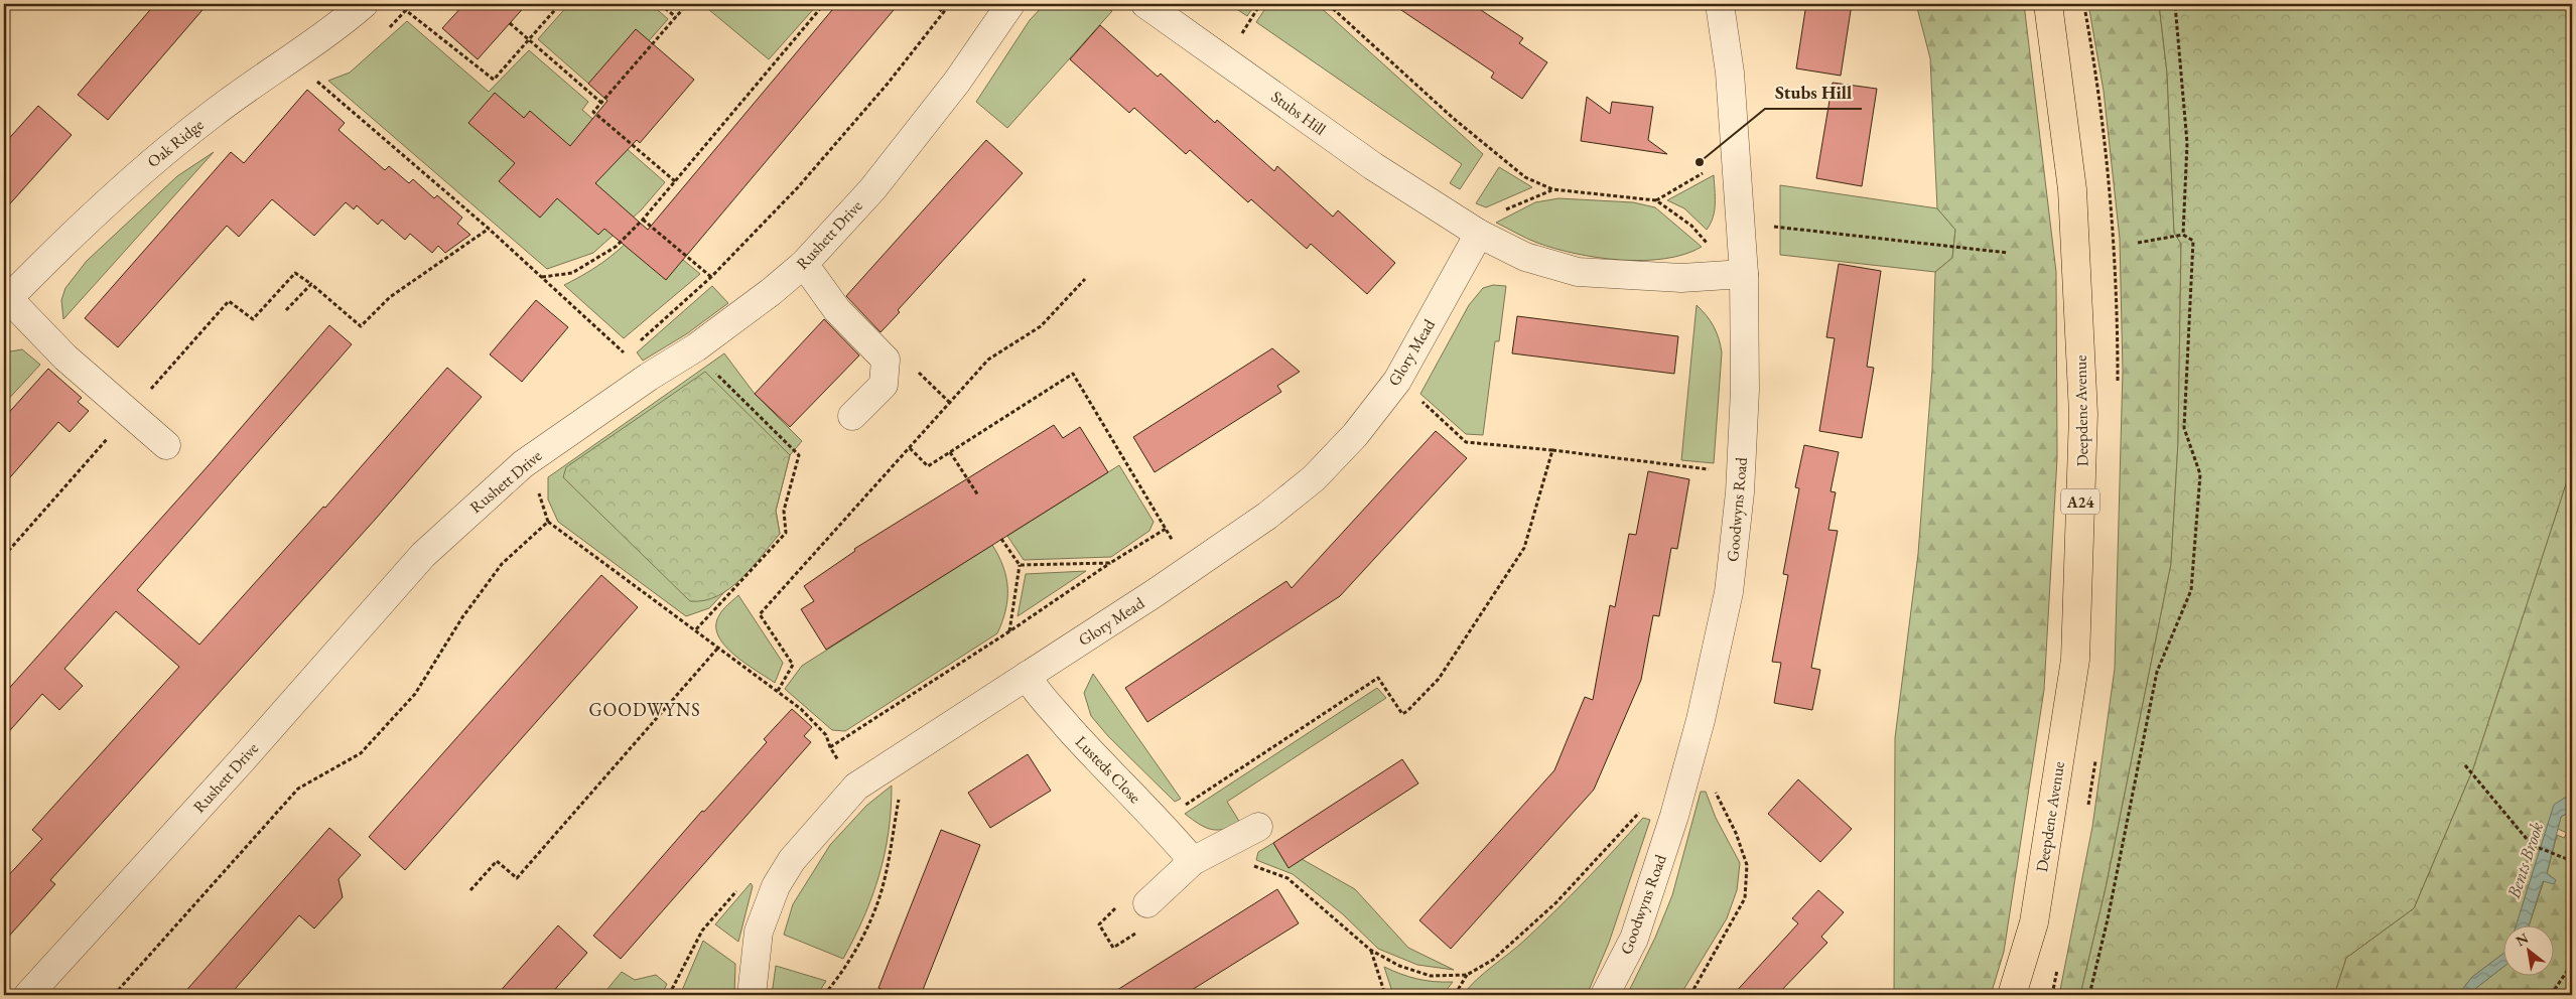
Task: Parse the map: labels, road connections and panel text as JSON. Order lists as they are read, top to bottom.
{
  "streets": {
    "highway": ["Deepdene Avenue", "A24"],
    "street": [
      "Stubs Hill",
      "Oak Ridge",
      "Rushett Drive",
      "Glory Mead",
      "Goodwyns Road",
      "Lusteds Close"
    ]
  },
  "crossings": [
    ["Stubs Hill", "Glory Mead"],
    ["Stubs Hill", "Goodwyns Road"],
    ["Glory Mead", "Lusteds Close"]
  ],
  "districts": ["GOODWYNS"],
  "water": ["Bents Brook"],
  "places": ["Stubs Hill"],
  "north": "top left"
}
